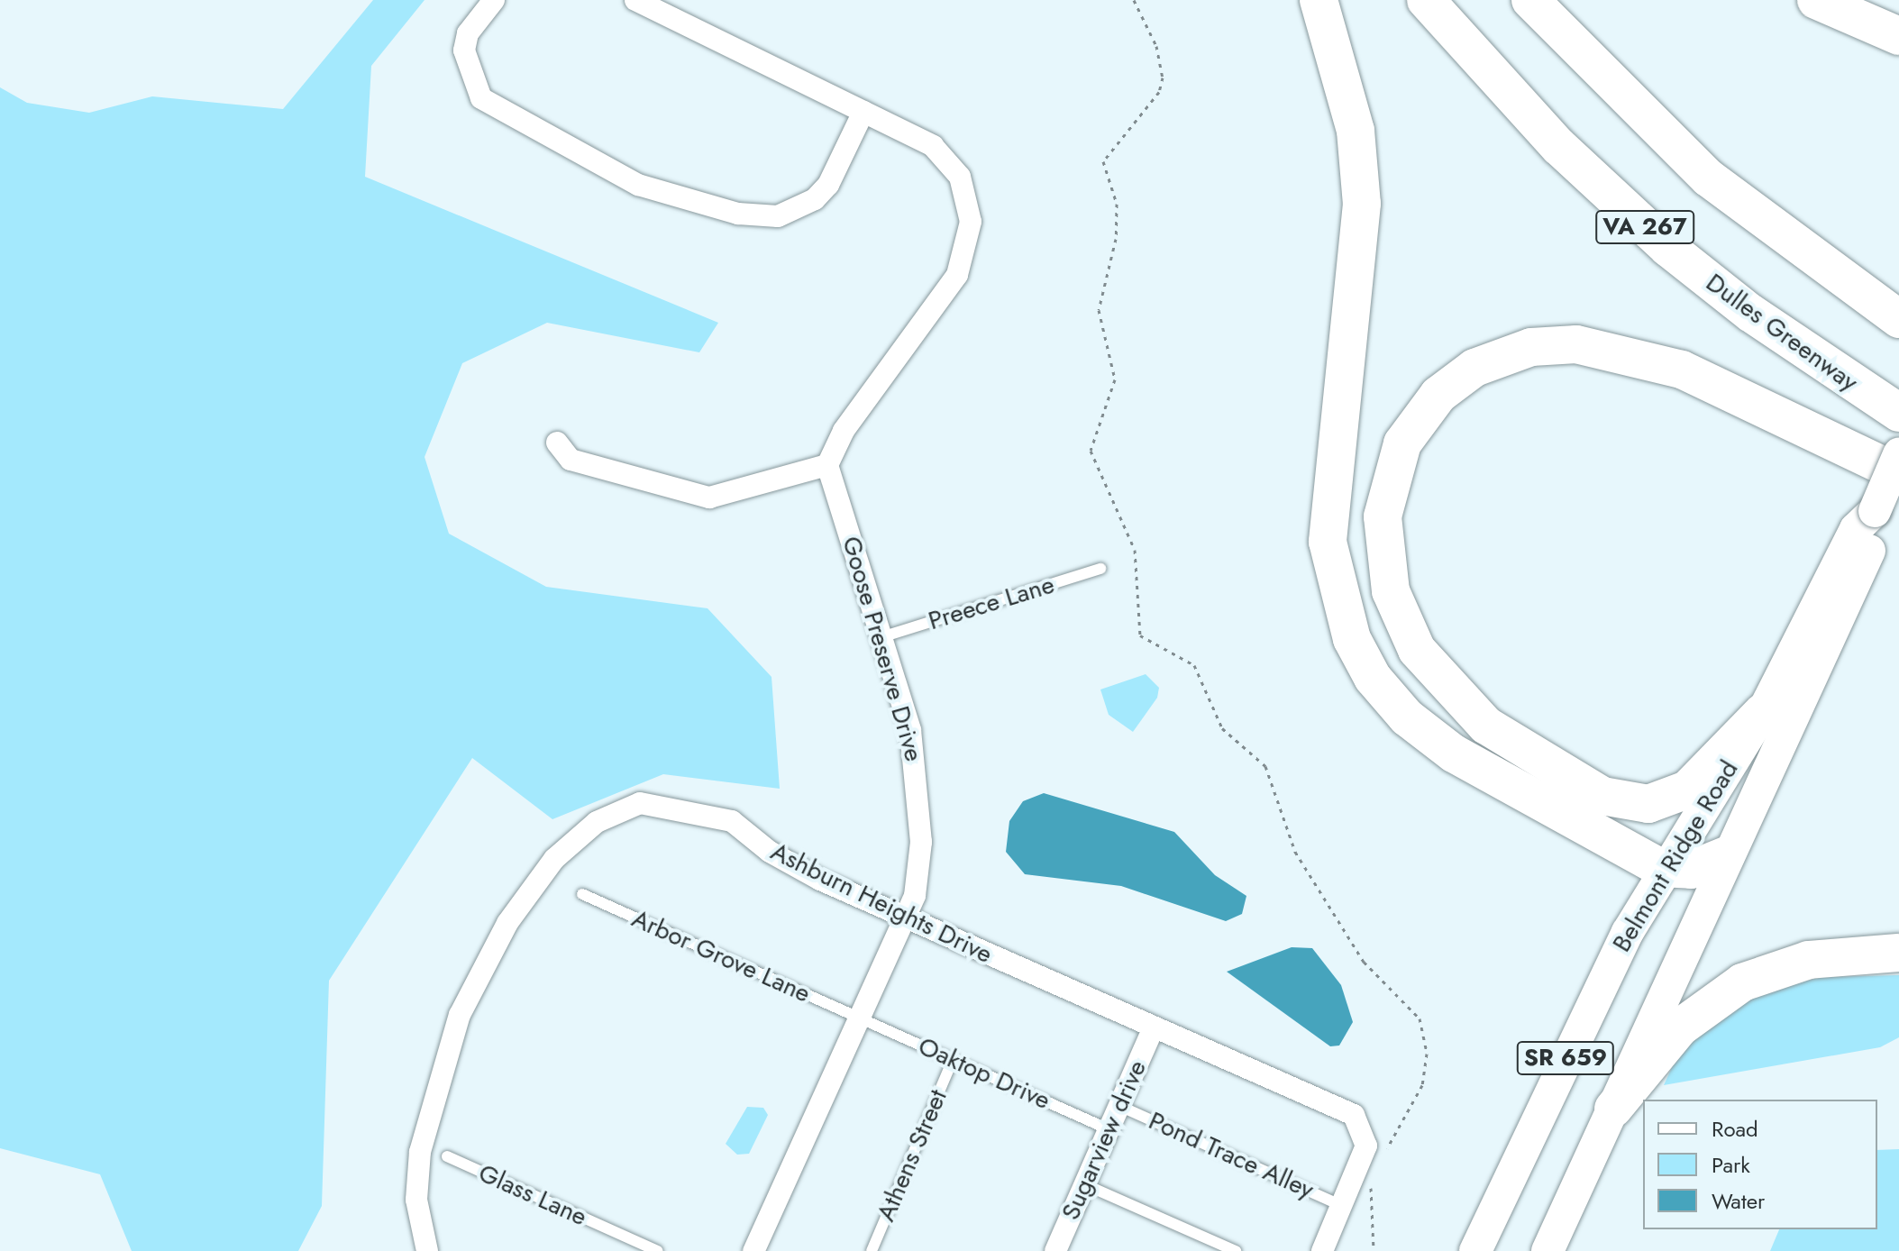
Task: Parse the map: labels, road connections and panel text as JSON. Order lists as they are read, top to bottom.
{
  "streets": {
    "highway": ["VA 267", "Dulles Greenway"],
    "main road": ["Belmont Ridge Road", "SR 659"],
    "street": ["Goose Preserve Drive", "Ashburn Heights Drive", "Sugarview drive"],
    "lane": [
      "Preece Lane",
      "Arbor Grove Lane",
      "Oaktop Drive",
      "Athens Street",
      "Pond Trace Alley",
      "Glass Lane"
    ]
  },
  "crossings": [
    ["Preece Lane", "Goose Preserve Drive"],
    ["Goose Preserve Drive", "Ashburn Heights Drive"],
    ["Goose Preserve Drive", "Arbor Grove Lane"],
    ["Goose Preserve Drive", "Oaktop Drive"],
    ["Ashburn Heights Drive", "Sugarview drive"],
    ["Ashburn Heights Drive", "Pond Trace Alley"],
    ["Arbor Grove Lane", "Oaktop Drive"],
    ["Oaktop Drive", "Sugarview drive"],
    ["Oaktop Drive", "Athens Street"],
    ["Sugarview drive", "Pond Trace Alley"]
  ],
  "legend": ["Road", "Park", "Water"]
}
